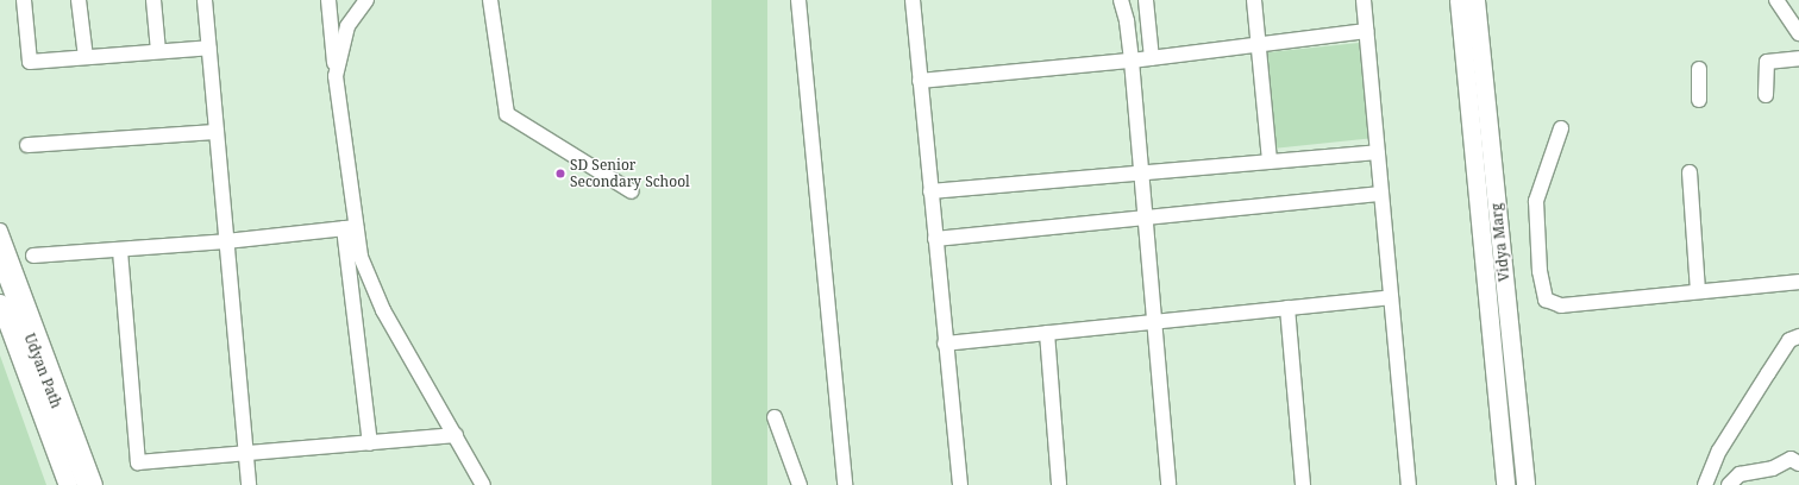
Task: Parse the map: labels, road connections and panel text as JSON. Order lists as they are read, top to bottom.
{
  "streets": {
    "main road": ["Vidya Marg", "Udyan Path"]
  },
  "places": ["SD Senior Secondary School"]
}
